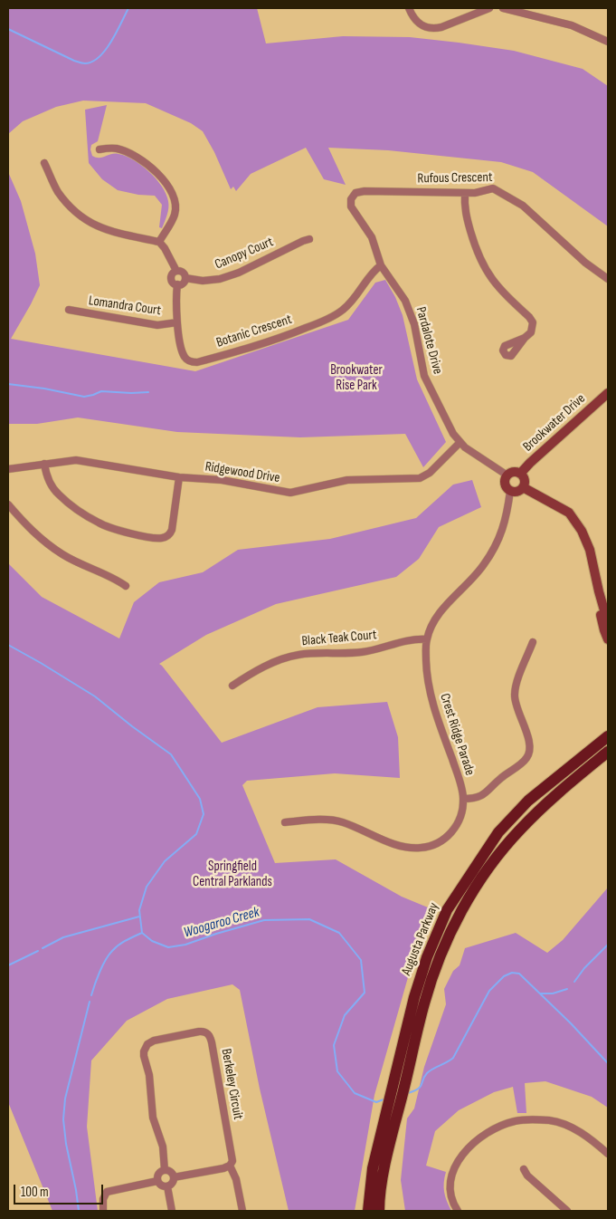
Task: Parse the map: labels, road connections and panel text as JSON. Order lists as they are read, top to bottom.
{
  "streets": {
    "main road": ["Augusta Parkway"],
    "street": [
      "Rufous Crescent",
      "Canopy Court",
      "Lomandra Court",
      "Botanic Crescent",
      "Pardalote Drive",
      "Brookwater Drive",
      "Ridgewood Drive",
      "Black Teak Court",
      "Crest Ridge Parade",
      "Berkeley Circuit"
    ]
  },
  "crossings": [
    ["Rufous Crescent", "Pardalote Drive"],
    ["Canopy Court", "Botanic Crescent"],
    ["Lomandra Court", "Botanic Crescent"],
    ["Botanic Crescent", "Pardalote Drive"],
    ["Pardalote Drive", "Brookwater Drive"],
    ["Pardalote Drive", "Ridgewood Drive"],
    ["Pardalote Drive", "Crest Ridge Parade"],
    ["Brookwater Drive", "Crest Ridge Parade"],
    ["Black Teak Court", "Crest Ridge Parade"]
  ],
  "water": ["Woogaroo Creek"],
  "parks": ["Brookwater Rise Park", "Springfield Central Parklands"],
  "scale_bar": "100 m"
}
